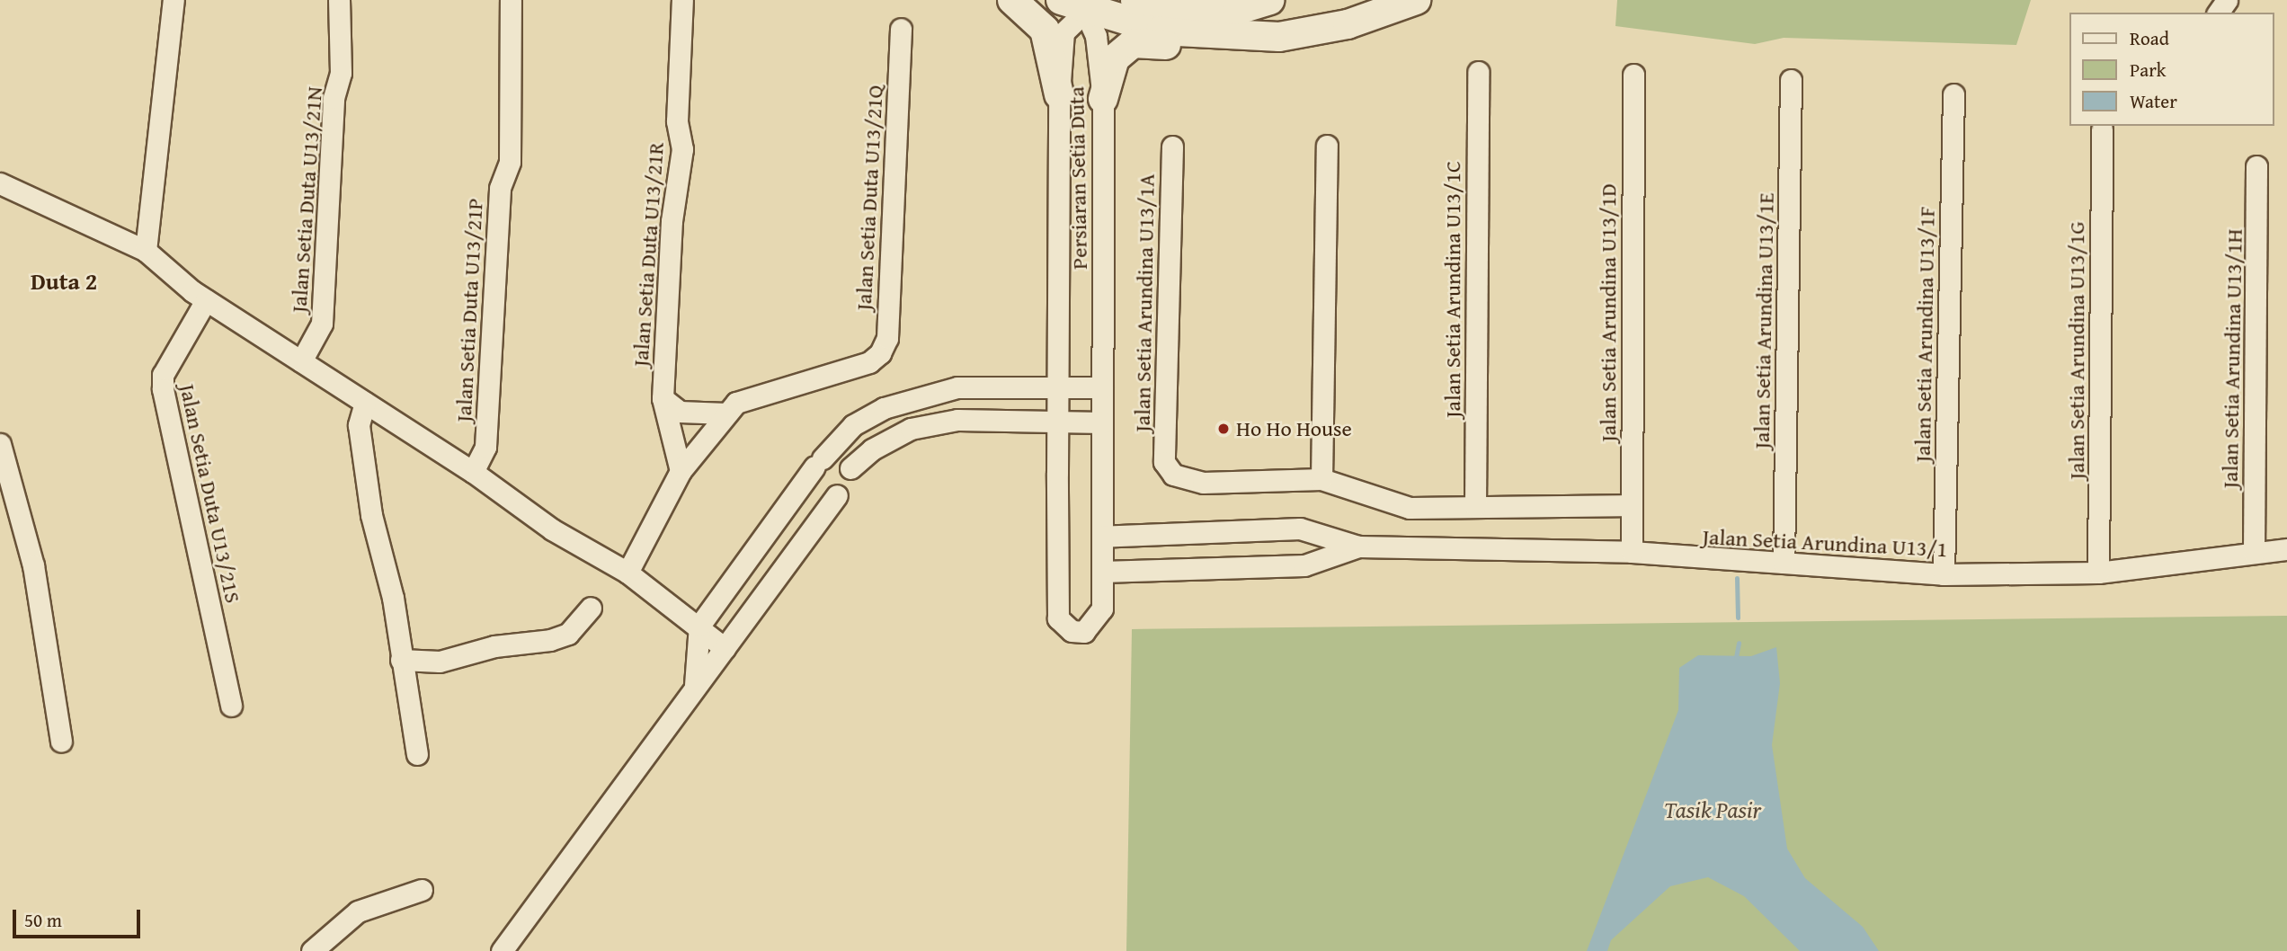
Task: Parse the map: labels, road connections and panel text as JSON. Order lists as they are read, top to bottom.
{
  "streets": {
    "street": [
      "Persiaran Setia Duta",
      "Jalan Setia Duta U13/21Q",
      "Jalan Setia Duta U13/21N",
      "Jalan Setia Duta U13/21R",
      "Jalan Setia Arundina U13/1C",
      "Jalan Setia Arundina U13/1A",
      "Jalan Setia Duta U13/21P",
      "Jalan Setia Arundina U13/1D",
      "Jalan Setia Arundina U13/1E",
      "Jalan Setia Arundina U13/1F",
      "Jalan Setia Arundina U13/1G",
      "Jalan Setia Arundina U13/1H",
      "Jalan Setia Duta U13/21S",
      "Jalan Setia Arundina U13/1"
    ]
  },
  "crossings": [
    ["Jalan Setia Duta U13/21Q", "Jalan Setia Duta U13/21R"],
    ["Jalan Setia Arundina U13/1D", "Jalan Setia Arundina U13/1"],
    ["Jalan Setia Arundina U13/1E", "Jalan Setia Arundina U13/1"],
    ["Jalan Setia Arundina U13/1F", "Jalan Setia Arundina U13/1"],
    ["Jalan Setia Arundina U13/1G", "Jalan Setia Arundina U13/1"],
    ["Jalan Setia Arundina U13/1H", "Jalan Setia Arundina U13/1"]
  ],
  "districts": ["Duta 2"],
  "water": ["Tasik Pasir"],
  "places": ["Ho Ho House"],
  "legend": ["Road", "Park", "Water"],
  "scale_bar": "50 m"
}
